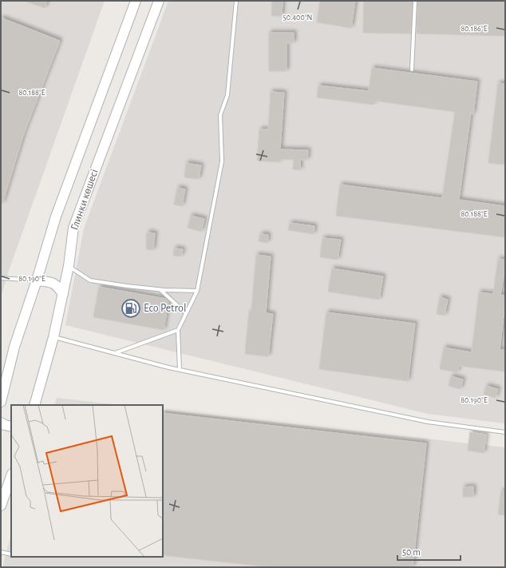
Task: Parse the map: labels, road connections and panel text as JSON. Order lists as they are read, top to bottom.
{
  "streets": {
    "main road": ["Глинки көшесі"]
  },
  "places": {
    "fuel station": ["Eco Petrol"]
  },
  "scale_bar": "50 m",
  "coordinates": [
    "50.400°N",
    "80.186°E",
    "80.188°E",
    "80.190°E"
  ]
}
